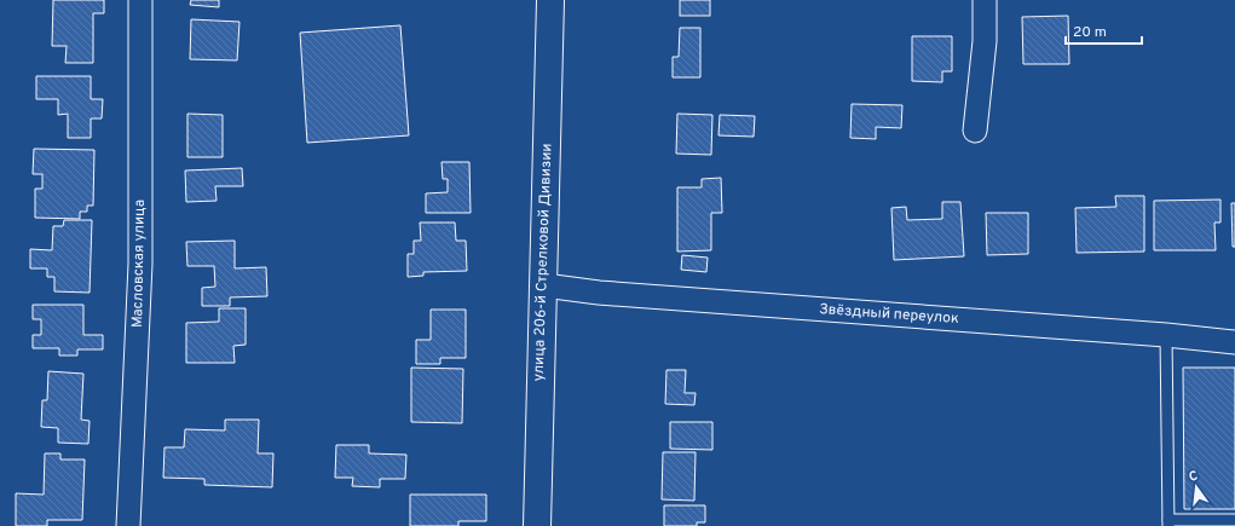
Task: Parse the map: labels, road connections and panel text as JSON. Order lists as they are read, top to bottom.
{
  "streets": {
    "main road": ["улица 206-й Стрелковой Дивизии"],
    "street": ["Масловская улица", "Звёздный переулок"]
  },
  "crossings": [
    ["улица 206-й Стрелковой Дивизии", "Звёздный переулок"]
  ],
  "scale_bar": "20 m",
  "north": "top"
}
